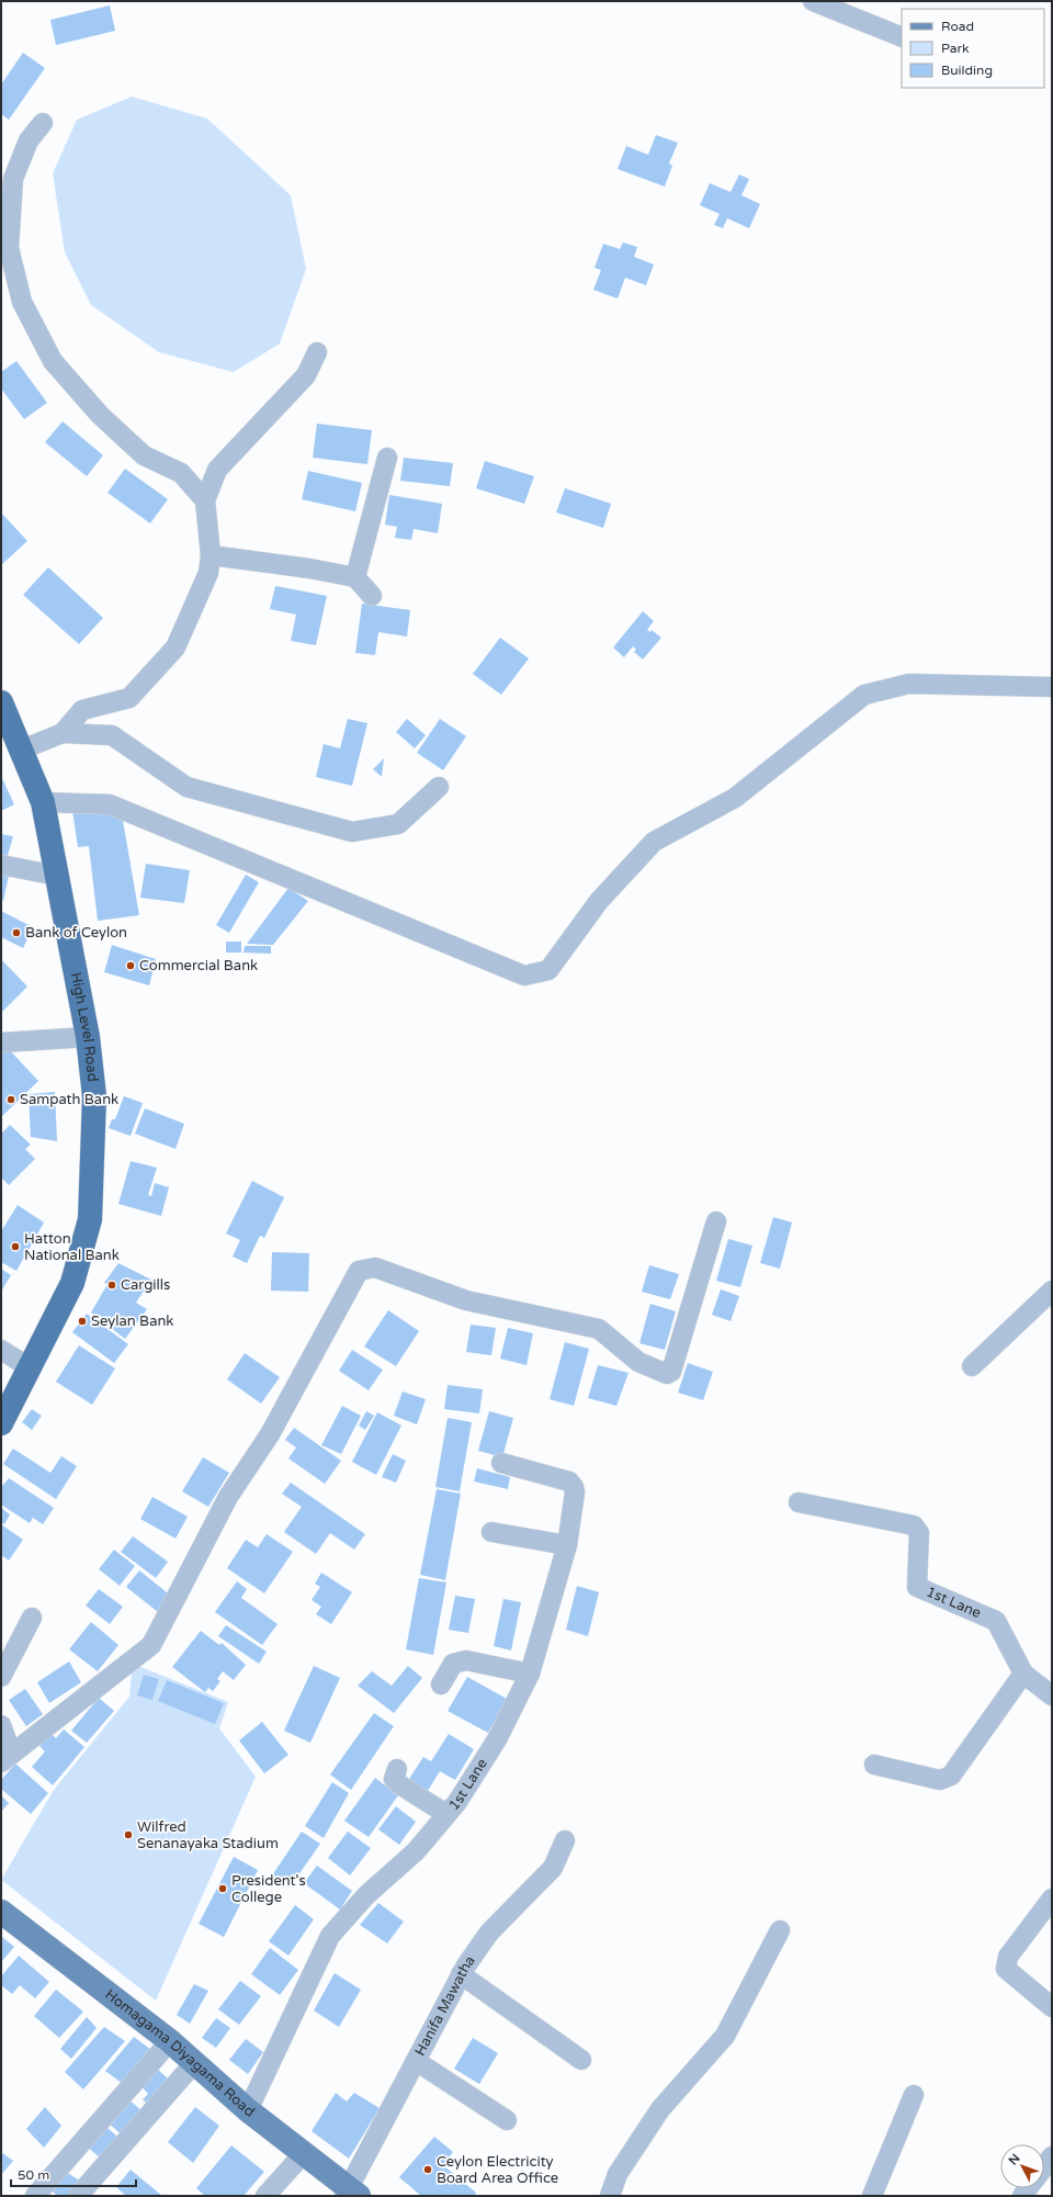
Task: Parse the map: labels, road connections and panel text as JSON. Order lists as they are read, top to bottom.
{
  "streets": {
    "highway": ["High Level Road"],
    "main road": ["Homagama Diyagama Road"],
    "street": ["1st Lane", "Hanifa Mawatha"]
  },
  "crossings": [
    ["1st Lane", "Homagama Diyagama Road"],
    ["Hanifa Mawatha", "Homagama Diyagama Road"]
  ],
  "places": [
    "Bank of Ceylon",
    "Commercial Bank",
    "Sampath Bank",
    "Hatton National Bank",
    "Cargills",
    "Seylan Bank",
    "Wilfred Senanayaka Stadium",
    "President's College",
    "Ceylon Electricity Board Area Office"
  ],
  "legend": ["Road", "Park", "Building"],
  "scale_bar": "50 m",
  "north": "top left"
}
